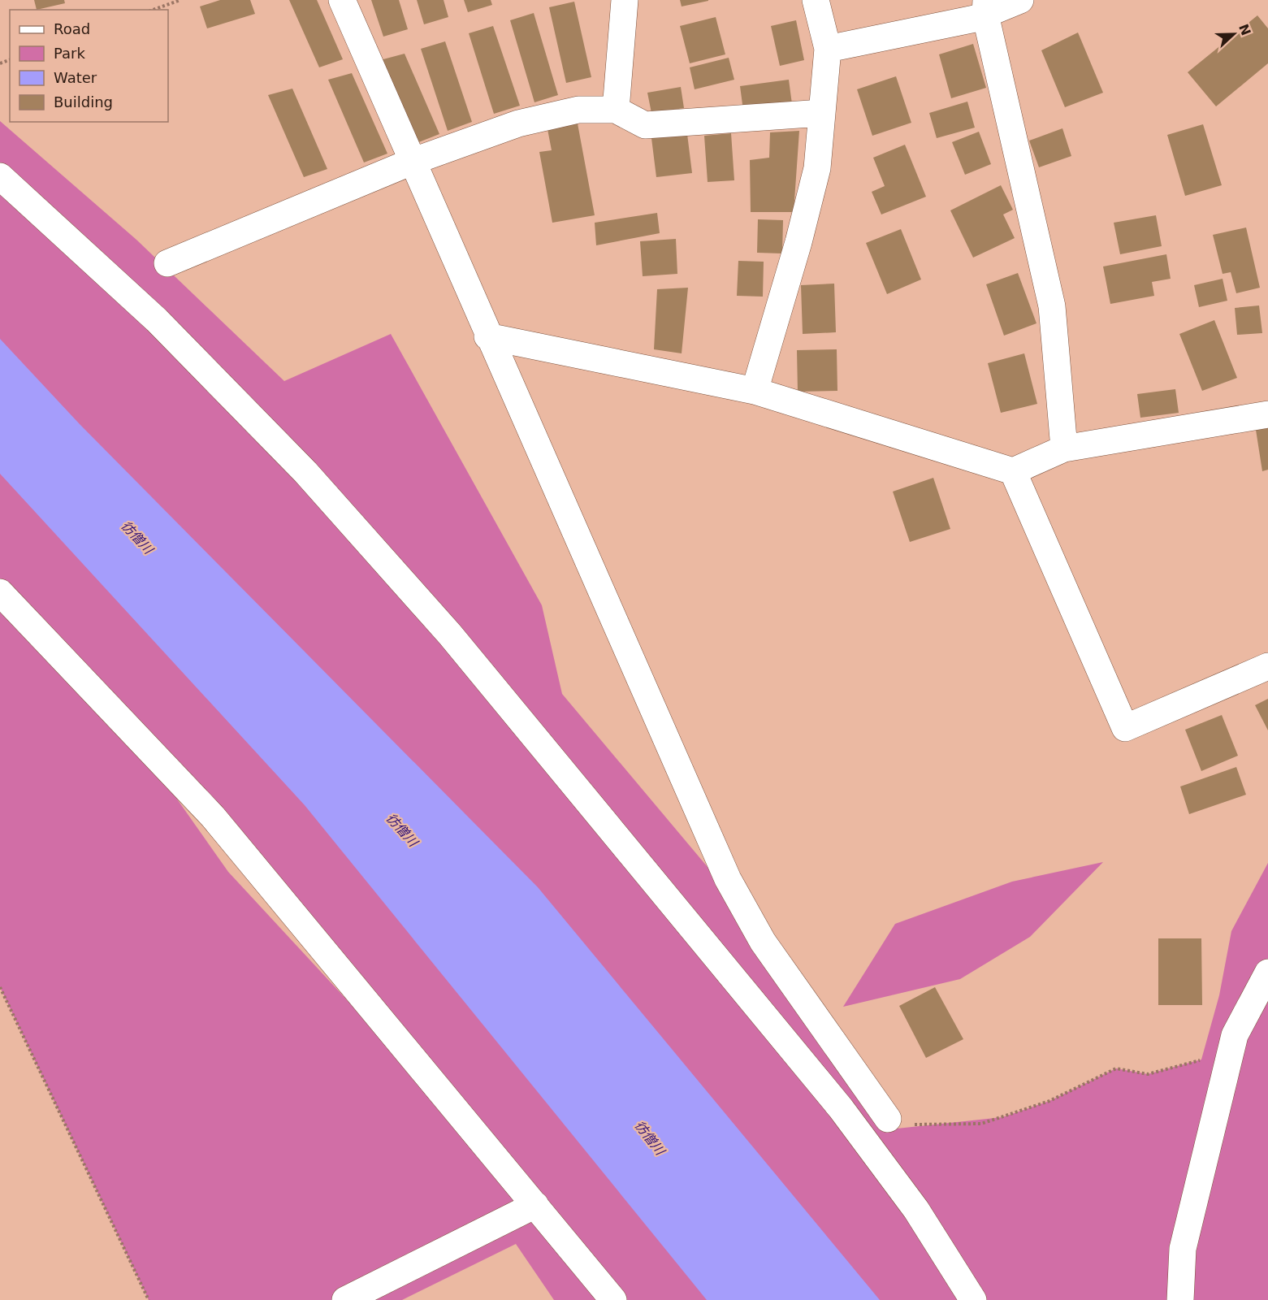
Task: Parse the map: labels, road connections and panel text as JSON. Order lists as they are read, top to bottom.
{
  "water": ["彷僧川"],
  "legend": [
    "Road",
    "Park",
    "Water",
    "Building"
  ],
  "north": "right"
}
